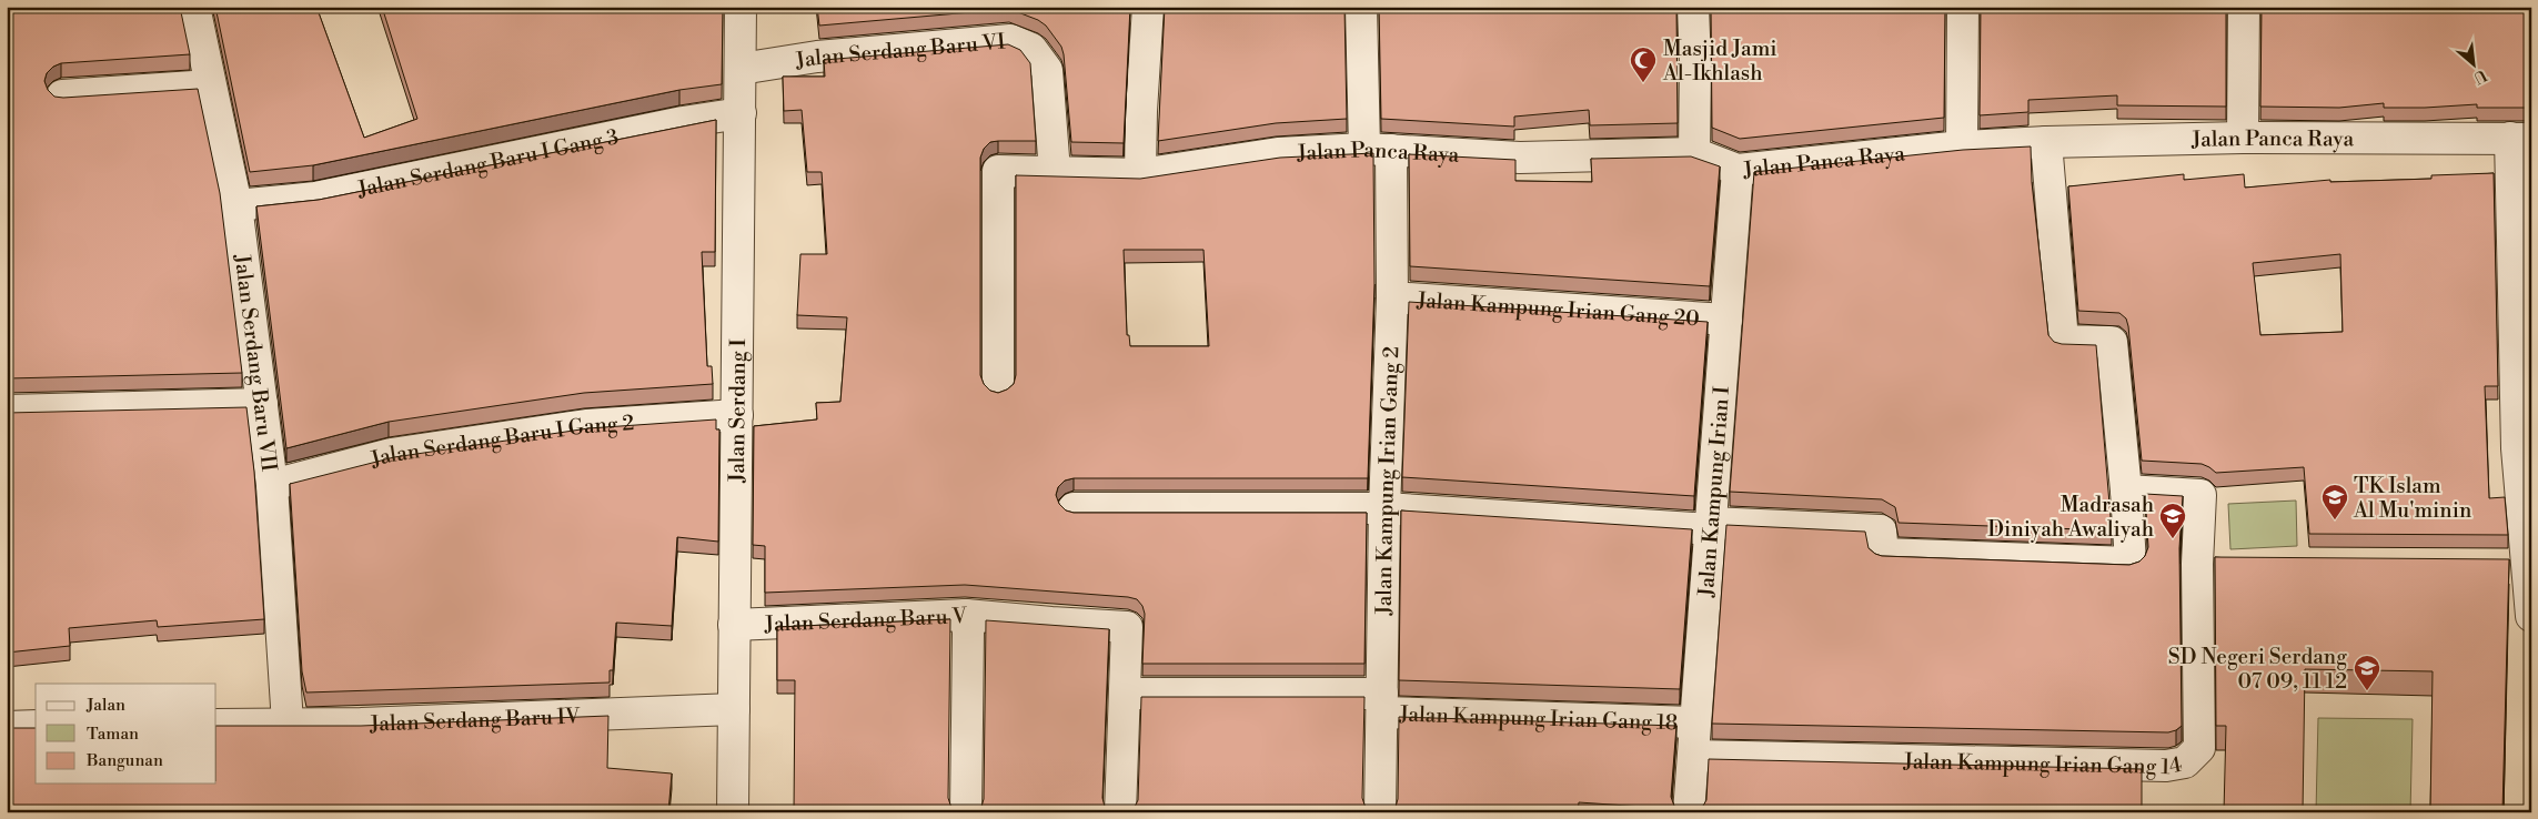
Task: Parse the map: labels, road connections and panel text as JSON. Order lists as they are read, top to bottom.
{
  "streets": {
    "street": [
      "Jalan Serdang Baru VI",
      "Jalan Panca Raya",
      "Jalan Serdang Baru I Gang 3",
      "Jalan Kampung Irian Gang 20",
      "Jalan Serdang Baru VII",
      "Jalan Serdang I",
      "Jalan Serdang Baru I Gang 2",
      "Jalan Kampung Irian Gang 2",
      "Jalan Kampung Irian I",
      "Jalan Serdang Baru V",
      "Jalan Kampung Irian Gang 18",
      "Jalan Serdang Baru IV",
      "Jalan Kampung Irian Gang 14"
    ]
  },
  "crossings": [
    ["Jalan Serdang Baru VI", "Jalan Panca Raya"],
    ["Jalan Serdang Baru VI", "Jalan Serdang I"],
    ["Jalan Panca Raya", "Jalan Kampung Irian Gang 2"],
    ["Jalan Panca Raya", "Jalan Kampung Irian I"],
    ["Jalan Serdang Baru I Gang 3", "Jalan Serdang Baru VII"],
    ["Jalan Serdang Baru I Gang 3", "Jalan Serdang I"],
    ["Jalan Kampung Irian Gang 20", "Jalan Kampung Irian Gang 2"],
    ["Jalan Kampung Irian Gang 20", "Jalan Kampung Irian I"],
    ["Jalan Serdang Baru VII", "Jalan Serdang Baru I Gang 2"],
    ["Jalan Serdang Baru VII", "Jalan Serdang Baru IV"],
    ["Jalan Serdang I", "Jalan Serdang Baru I Gang 2"],
    ["Jalan Serdang I", "Jalan Serdang Baru V"],
    ["Jalan Serdang I", "Jalan Serdang Baru IV"],
    ["Jalan Kampung Irian Gang 2", "Jalan Kampung Irian Gang 18"],
    ["Jalan Kampung Irian I", "Jalan Kampung Irian Gang 18"],
    ["Jalan Kampung Irian I", "Jalan Kampung Irian Gang 14"]
  ],
  "places": {
    "mosque": ["Masjid Jami Al-Ikhlash"],
    "school or university": ["TK Islam Al Mu'minin", "Madrasah Diniyah Awaliyah", "SD Negeri Serdang 07 09, 11 12"]
  },
  "legend": ["Jalan", "Taman", "Bangunan"],
  "north": "bottom right"
}
